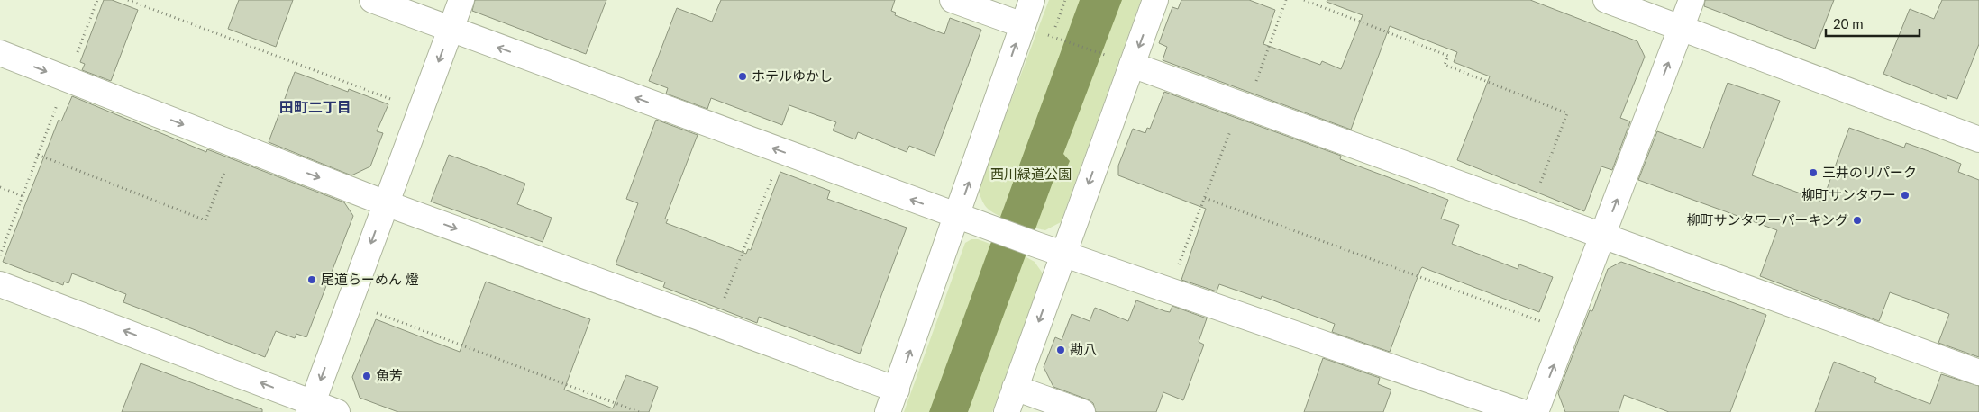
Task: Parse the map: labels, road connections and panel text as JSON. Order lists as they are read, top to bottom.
{
  "districts": ["田町二丁目"],
  "parks": ["西川緑道公園"],
  "places": [
    "ホテルゆかし",
    "三井のリパーク",
    "柳町サンタワー",
    "柳町サンタワーパーキング",
    "尾道らーめん 燈",
    "勘八",
    "魚芳"
  ],
  "scale_bar": "20 m"
}
